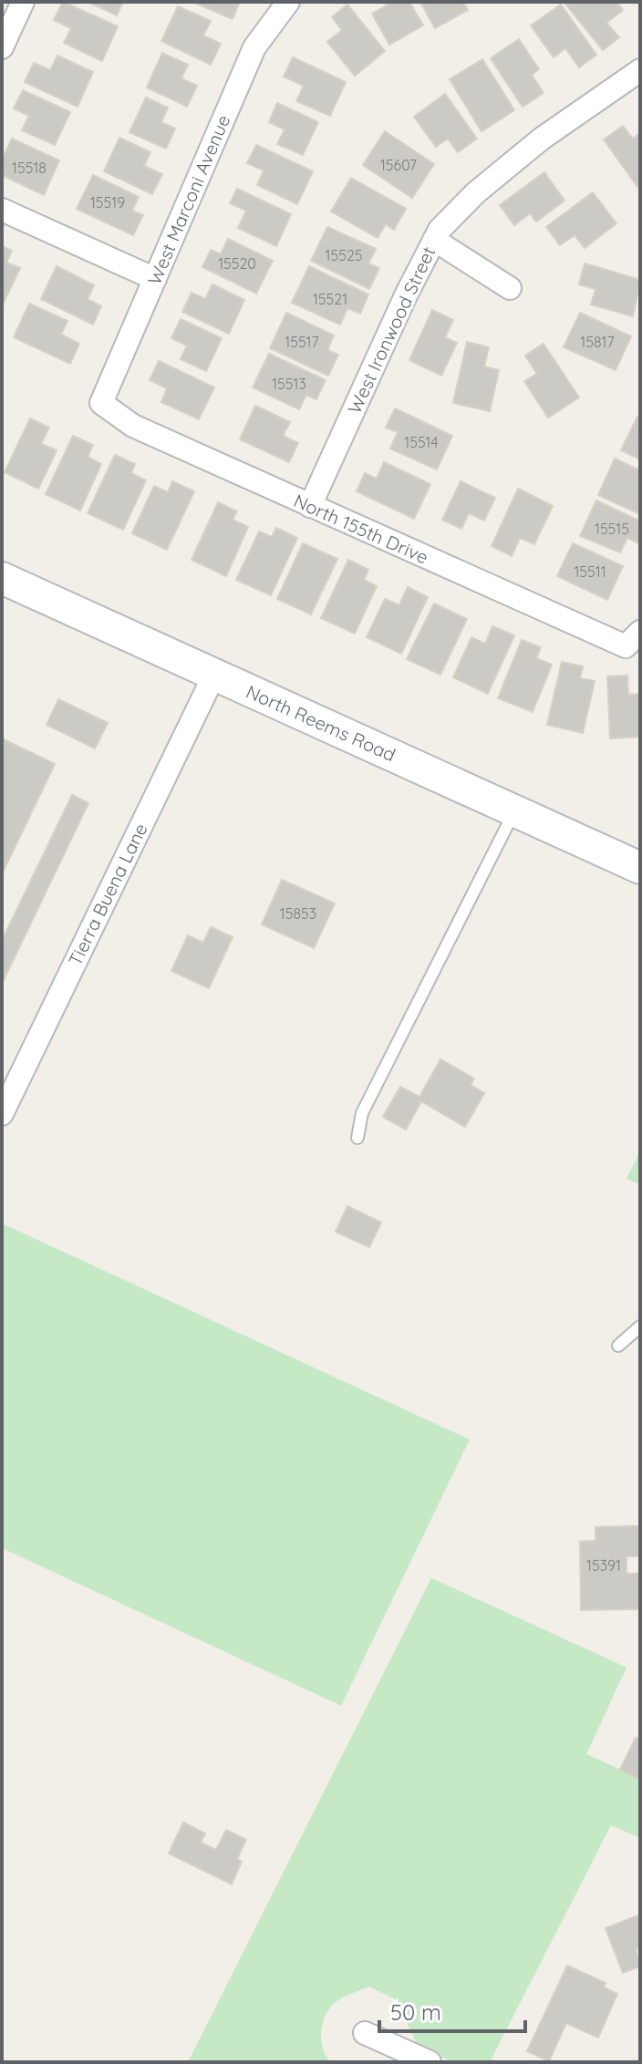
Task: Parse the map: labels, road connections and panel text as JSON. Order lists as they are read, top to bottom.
{
  "streets": {
    "main road": ["North Reems Road"],
    "street": [
      "West Marconi Avenue",
      "West Ironwood Street",
      "North 155th Drive",
      "Tierra Buena Lane"
    ]
  },
  "crossings": [
    ["West Marconi Avenue", "North 155th Drive"],
    ["West Ironwood Street", "North 155th Drive"],
    ["North Reems Road", "Tierra Buena Lane"]
  ],
  "house_numbers": [
    "15607",
    "15518",
    "15519",
    "15525",
    "15520",
    "15521",
    "15517",
    "15817",
    "15513",
    "15514",
    "15515",
    "15511",
    "15853",
    "15391"
  ],
  "scale_bar": "50 m"
}
